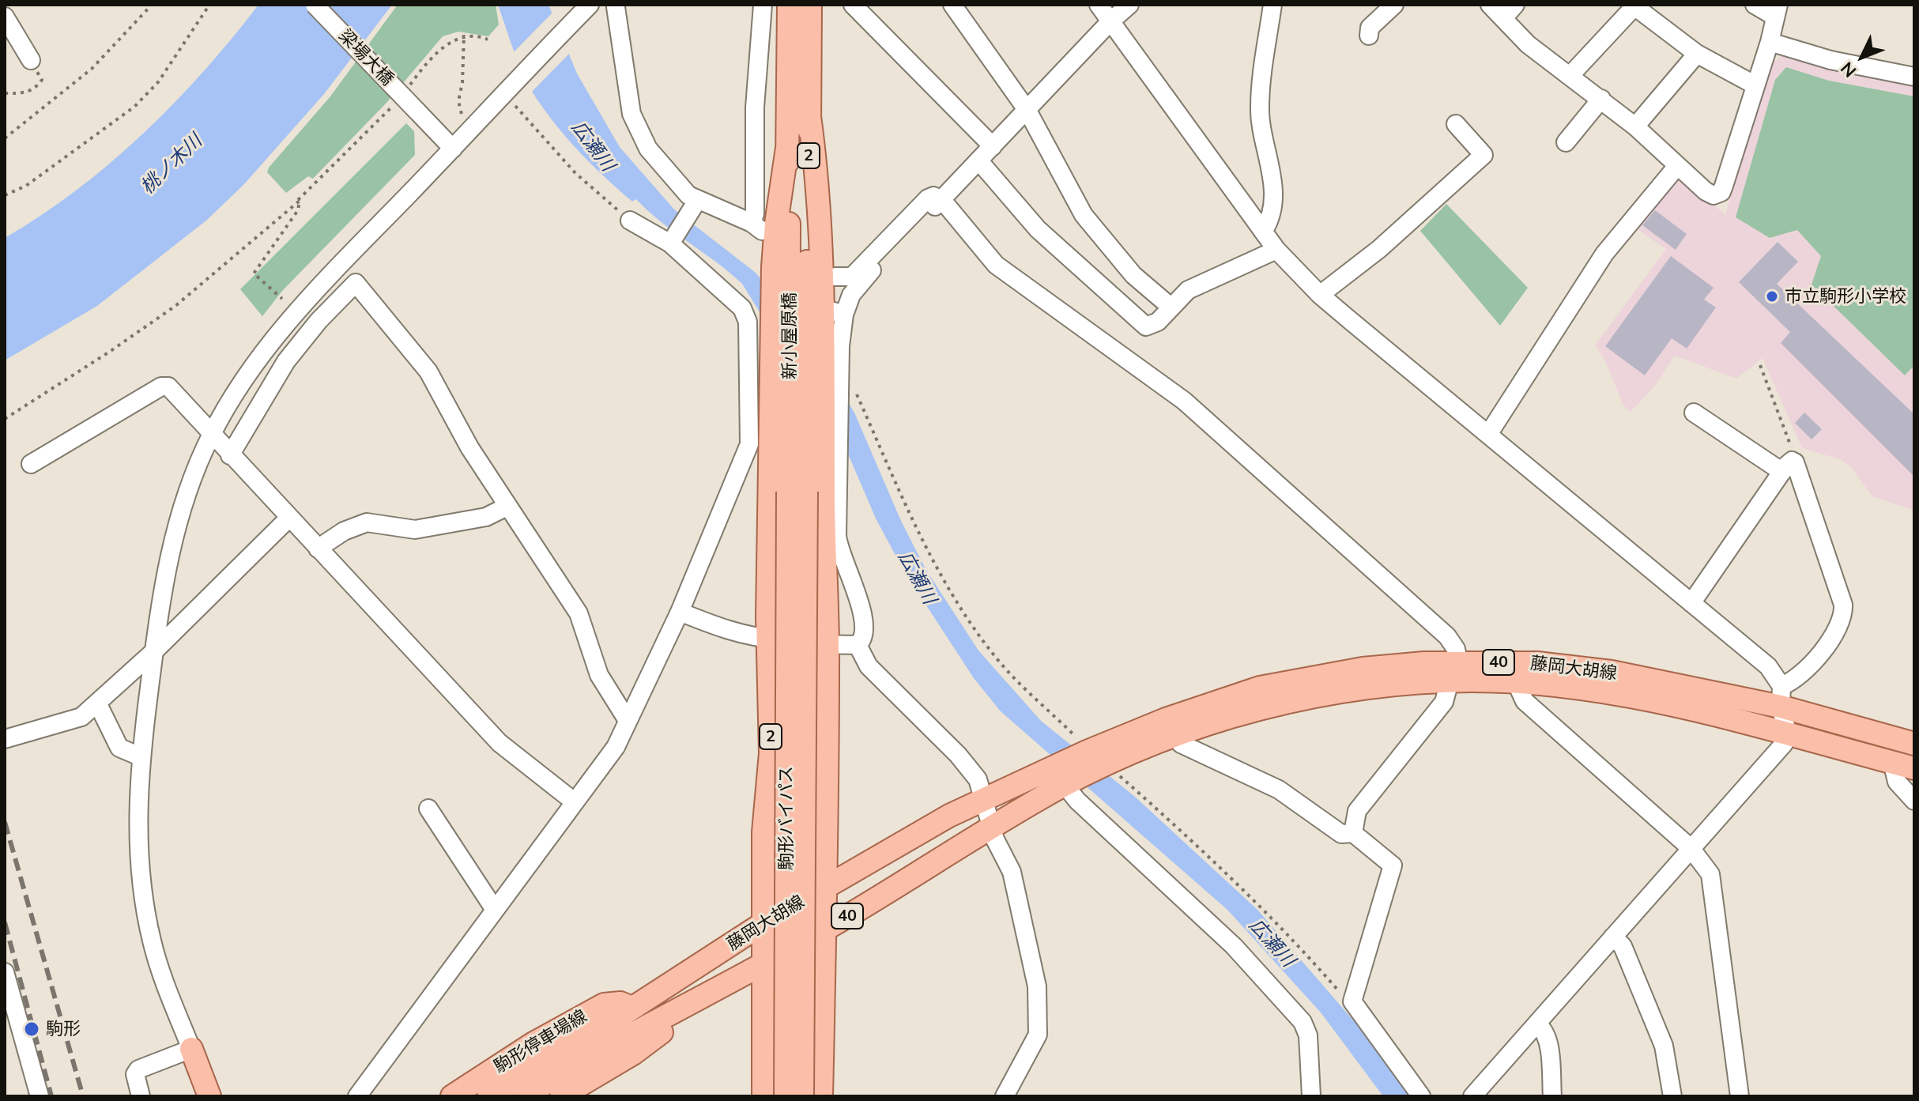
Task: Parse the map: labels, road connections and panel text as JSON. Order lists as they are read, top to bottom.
{
  "streets": {
    "main road": [
      "2",
      "新小屋原橋",
      "40",
      "藤岡大胡線",
      "駒形バイパス",
      "駒形停車場線"
    ],
    "street": ["梁場大橋"]
  },
  "crossings": [
    ["2", "新小屋原橋"],
    ["2", "藤岡大胡線"],
    ["2", "駒形バイパス"],
    ["新小屋原橋", "駒形バイパス"],
    ["40", "藤岡大胡線"],
    ["藤岡大胡線", "駒形停車場線"]
  ],
  "water": ["広瀬川", "桃ノ木川"],
  "places": ["市立駒形小学校", "駒形"],
  "north": "bottom left"
}
